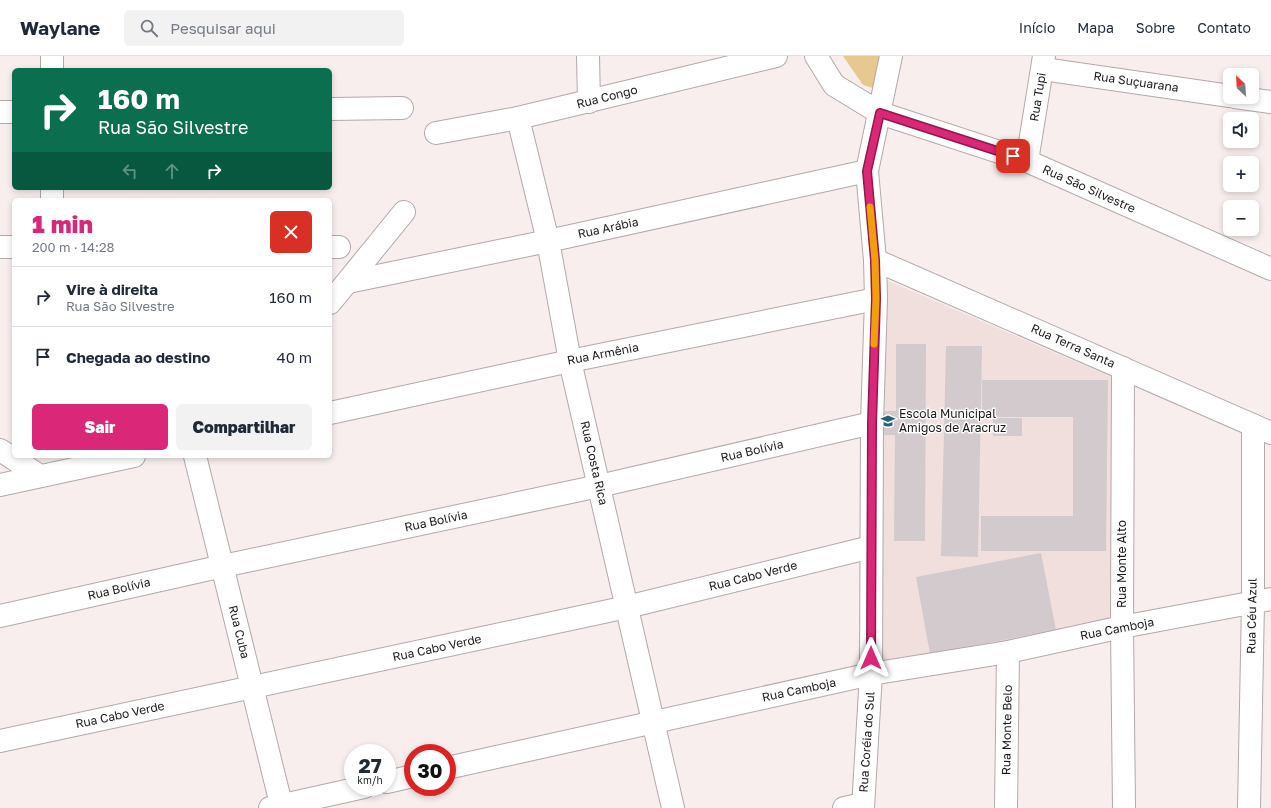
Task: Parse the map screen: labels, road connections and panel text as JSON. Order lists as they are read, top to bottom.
{
  "streets": {
    "street": [
      "Rua Suçuarana",
      "Rua Congo",
      "Rua Tupi",
      "Rua São Silvestre",
      "Rua Arábia",
      "Rua Terra Santa",
      "Rua Armênia",
      "Rua Bolívia",
      "Rua Costa Rica",
      "Rua Monte Alto",
      "Rua Cabo Verde",
      "Rua Céu Azul",
      "Rua Camboja",
      "Rua Cuba",
      "Rua Monte Belo",
      "Rua Coréia do Sul"
    ]
  },
  "crossings": [
    ["Rua Suçuarana", "Rua Tupi"],
    ["Rua Congo", "Rua Costa Rica"],
    ["Rua Tupi", "Rua São Silvestre"],
    ["Rua São Silvestre", "Rua Coréia do Sul"],
    ["Rua Arábia", "Rua Costa Rica"],
    ["Rua Arábia", "Rua Coréia do Sul"],
    ["Rua Terra Santa", "Rua Monte Alto"],
    ["Rua Terra Santa", "Rua Céu Azul"],
    ["Rua Terra Santa", "Rua Coréia do Sul"],
    ["Rua Armênia", "Rua Costa Rica"],
    ["Rua Armênia", "Rua Coréia do Sul"],
    ["Rua Bolívia", "Rua Costa Rica"],
    ["Rua Bolívia", "Rua Cuba"],
    ["Rua Bolívia", "Rua Coréia do Sul"],
    ["Rua Costa Rica", "Rua Cabo Verde"],
    ["Rua Costa Rica", "Rua Camboja"],
    ["Rua Monte Alto", "Rua Camboja"],
    ["Rua Cabo Verde", "Rua Cuba"],
    ["Rua Cabo Verde", "Rua Coréia do Sul"],
    ["Rua Céu Azul", "Rua Camboja"],
    ["Rua Camboja", "Rua Monte Belo"],
    ["Rua Camboja", "Rua Coréia do Sul"]
  ],
  "places": {
    "school or university": ["Escola Municipal Amigos de Aracruz"]
  },
  "north": "top left",
  "page": {
    "header": "Waylane",
    "search": "Pesquisar aqui",
    "nav": [
      "Início",
      "Mapa",
      "Sobre",
      "Contato"
    ],
    "map_buttons": ["+", "−"],
    "turn": ["160 m", "Rua São Silvestre"],
    "heading": ["1 min", "200 m · 14:28"],
    "list": [
      {
        "name": "Vire à direita",
        "note": "Rua São Silvestre",
        "value": "160 m"
      },
      {
        "name": "Chegada ao destino",
        "value": "40 m"
      }
    ],
    "buttons": ["Sair", "Compartilhar"],
    "speed": "27 km/h",
    "limit": "30"
  }
}
